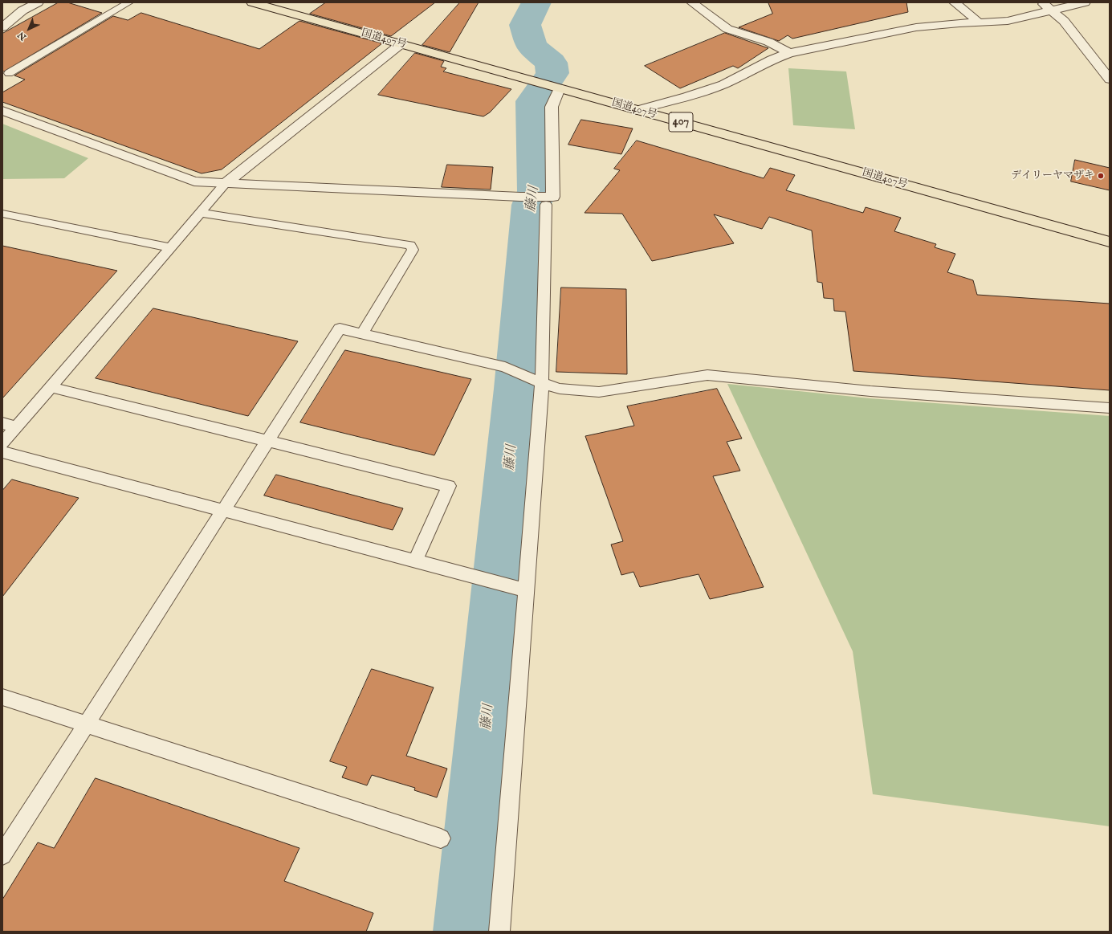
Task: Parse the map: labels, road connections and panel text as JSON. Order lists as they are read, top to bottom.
{
  "streets": {
    "highway": ["国道407号", "407"]
  },
  "water": ["藤川"],
  "places": ["デイリーヤマザキ"],
  "north": "bottom left"
}
